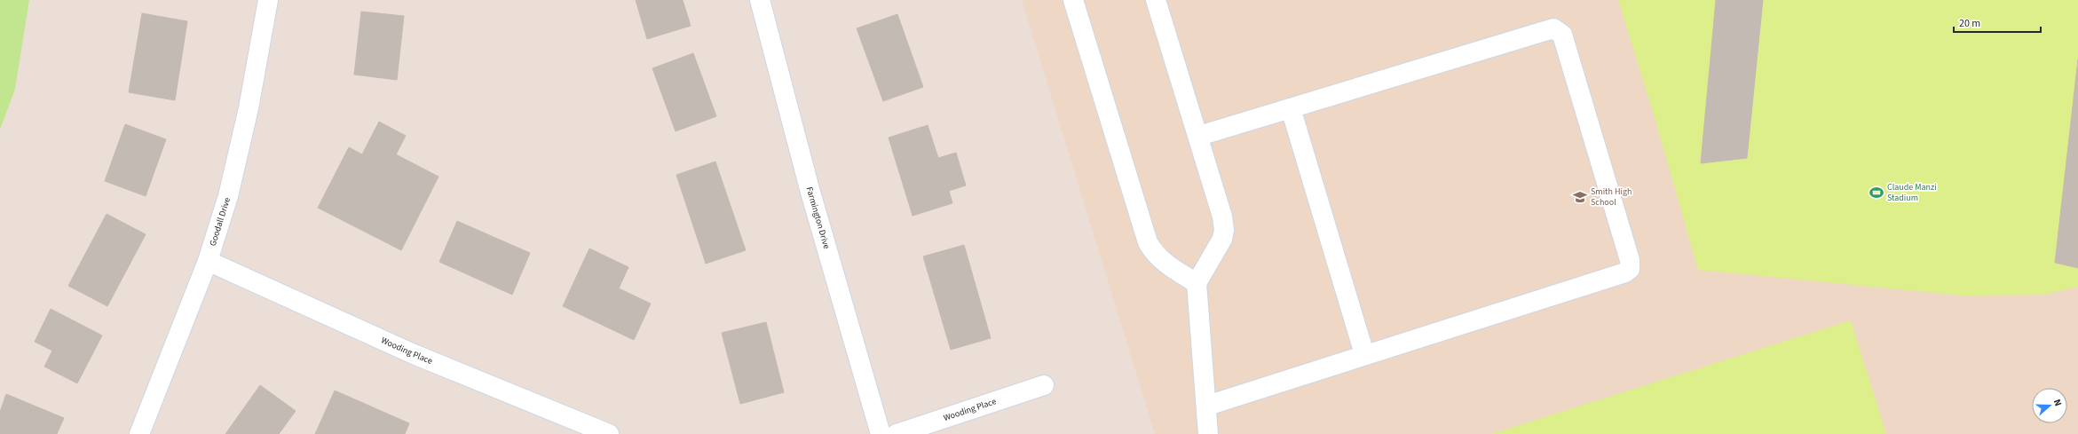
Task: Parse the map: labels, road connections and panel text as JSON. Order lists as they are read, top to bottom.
{
  "streets": {
    "street": ["Farmington Drive", "Goodall Drive", "Wooding Place"]
  },
  "crossings": [
    ["Goodall Drive", "Wooding Place"]
  ],
  "places": {
    "sports": ["Claude Manzi Stadium"],
    "school or university": ["Smith High School"]
  },
  "scale_bar": "20 m",
  "north": "right"
}
